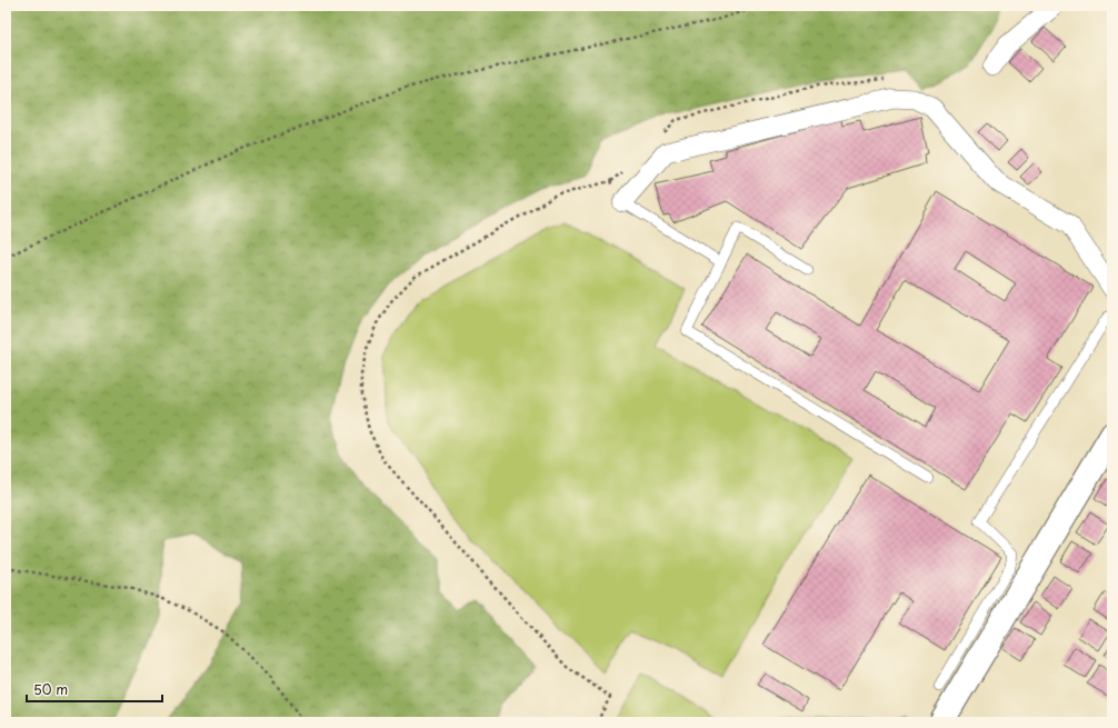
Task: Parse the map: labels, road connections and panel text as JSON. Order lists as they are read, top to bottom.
{
  "scale_bar": "50 m"
}
